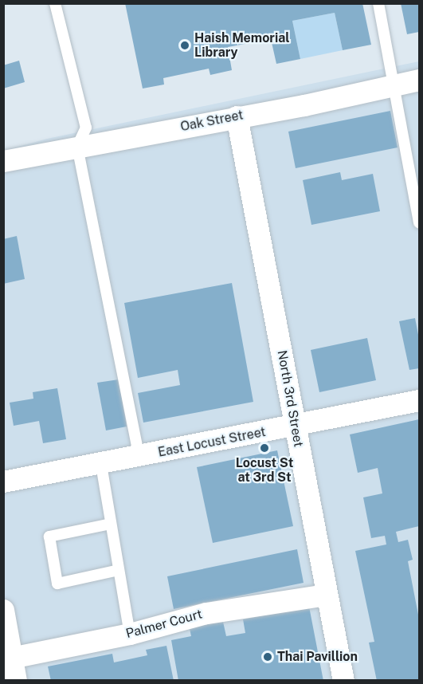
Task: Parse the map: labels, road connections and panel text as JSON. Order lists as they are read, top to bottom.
{
  "streets": {
    "street": [
      "Oak Street",
      "North 3rd Street",
      "East Locust Street",
      "Palmer Court"
    ]
  },
  "crossings": [
    ["Oak Street", "North 3rd Street"],
    ["North 3rd Street", "East Locust Street"],
    ["North 3rd Street", "Palmer Court"]
  ],
  "places": ["Haish Memorial Library", "Locust St at 3rd St", "Thai Pavillion"]
}
